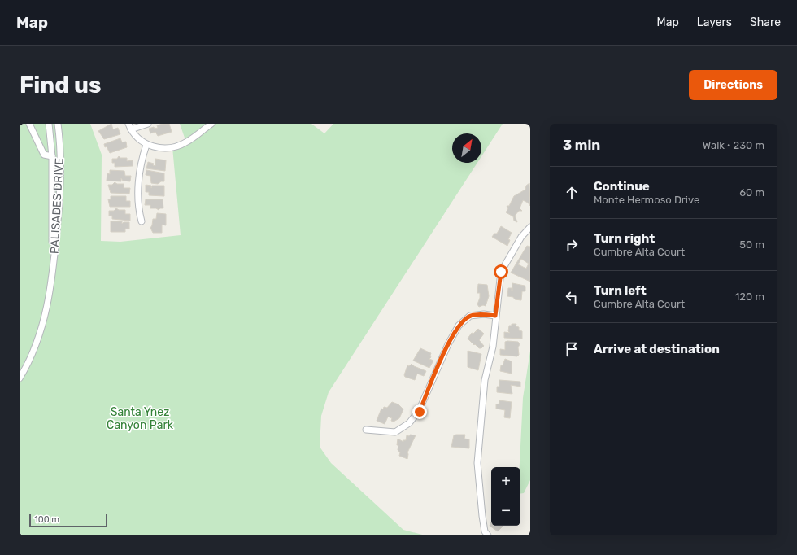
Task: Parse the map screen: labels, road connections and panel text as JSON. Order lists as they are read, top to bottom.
{
  "streets": {
    "street": ["PALISADES DRIVE"]
  },
  "parks": ["Santa Ynez Canyon Park"],
  "scale_bar": "100 m",
  "north": "top right",
  "page": {
    "header": "Map",
    "nav": ["Map", "Layers", "Share"],
    "buttons": "Directions",
    "title": "Find us",
    "heading": ["3 min", "Walk · 230 m"],
    "list": [
      ["Continue", "Monte Hermoso Drive", "60 m"],
      ["Turn right", "Cumbre Alta Court", "50 m"],
      ["Turn left", "Cumbre Alta Court", "120 m"],
      "Arrive at destination"
    ],
    "map_buttons": ["+", "−"],
    "scale": "100 m"
  }
}
